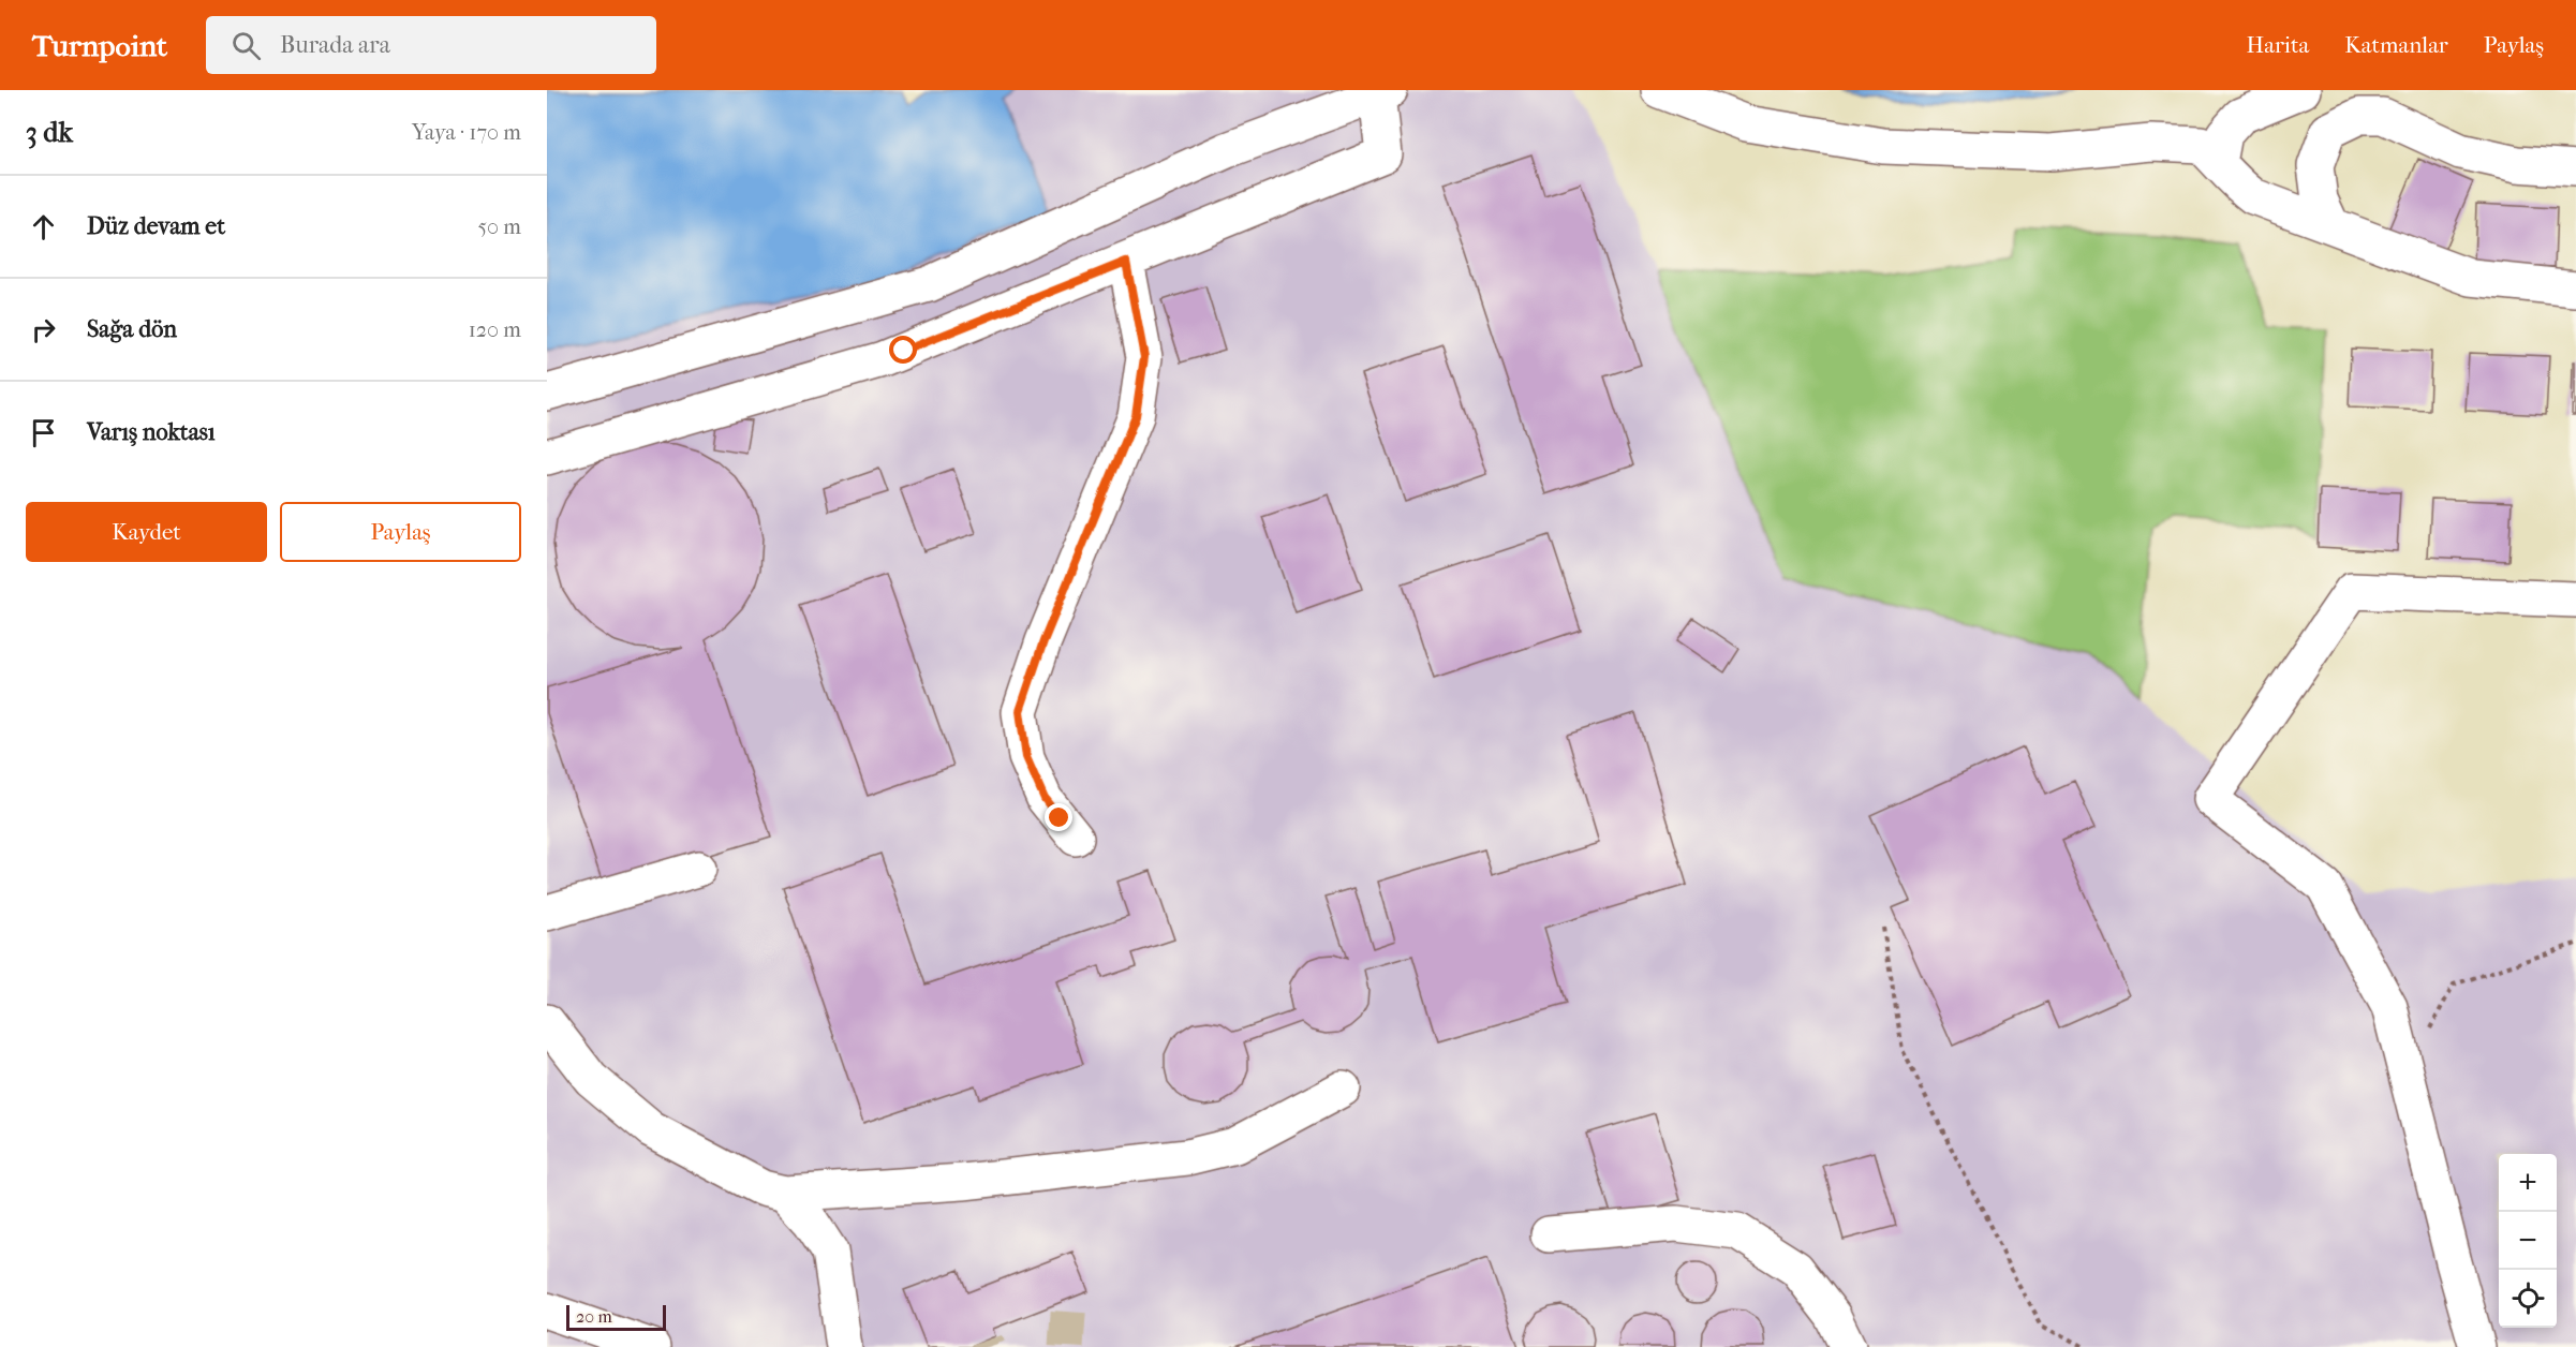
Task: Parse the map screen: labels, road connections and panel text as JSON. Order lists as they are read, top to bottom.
{
  "scale_bar": "20 m",
  "page": {
    "header": "Turnpoint",
    "search": "Burada ara",
    "nav": ["Harita", "Katmanlar", "Paylaş"],
    "heading": ["3 dk", "Yaya · 170 m"],
    "list": [
      ["Düz devam et", "50 m"],
      ["Sağa dön", "120 m"],
      "Varış noktası"
    ],
    "buttons": ["Kaydet", "Paylaş"],
    "map_buttons": ["+", "−"],
    "scale": "20 m"
  }
}
